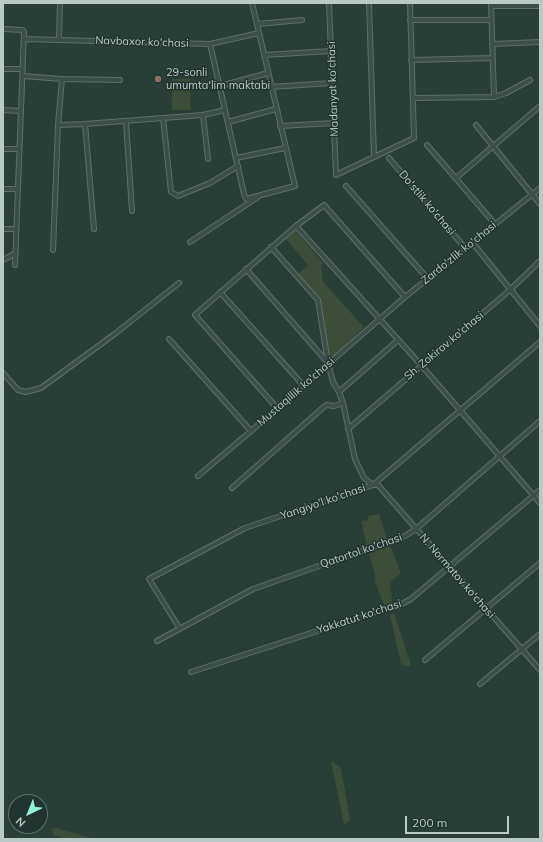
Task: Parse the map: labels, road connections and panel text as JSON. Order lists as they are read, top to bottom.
{
  "streets": {
    "street": [
      "Navbaxor ko'chasi",
      "Madanyat ko'chasi",
      "Do'stlik ko'chasi",
      "Zardo'zlik ko'chasi",
      "Sh. Zokirov ko'chasi",
      "Mustaqillik ko'chasi",
      "Yangiyo'l ko'chasi",
      "Qatortol ko'chasi",
      "N. Normatov ko'chasi",
      "Yakkatut ko'chasi"
    ]
  },
  "crossings": [
    ["Do'stlik ko'chasi", "Zardo'zlik ko'chasi"],
    ["Zardo'zlik ko'chasi", "Mustaqillik ko'chasi"],
    ["Yangiyo'l ko'chasi", "Qatortol ko'chasi"],
    ["Yangiyo'l ko'chasi", "N. Normatov ko'chasi"],
    ["Qatortol ko'chasi", "N. Normatov ko'chasi"],
    ["N. Normatov ko'chasi", "Yakkatut ko'chasi"]
  ],
  "places": ["29-sonli umumta'lim maktabi"],
  "scale_bar": "200 m",
  "north": "bottom left"
}
